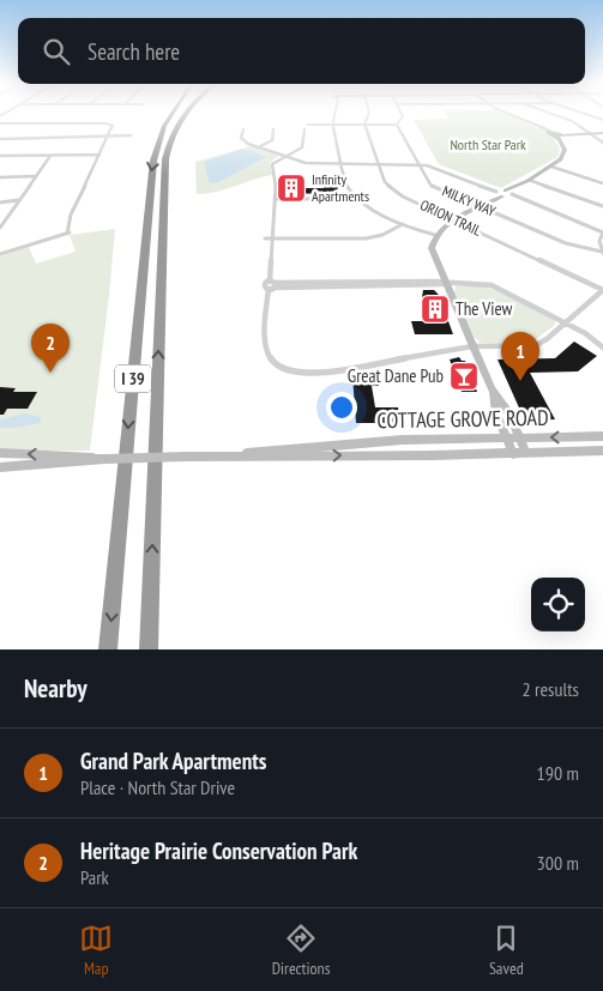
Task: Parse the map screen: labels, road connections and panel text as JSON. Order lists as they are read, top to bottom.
{
  "streets": {
    "highway": ["I 39"],
    "street": ["MILKY WAY", "ORION TRAIL", "COTTAGE GROVE ROAD"]
  },
  "parks": ["North Star Park"],
  "places": {
    "building": ["Infinity Apartments", "The View"],
    "bar": ["Great Dane Pub"]
  },
  "page": {
    "search": "Search here",
    "pins": ["2", "1"],
    "heading": ["Nearby", "2 results"],
    "list": [
      {
        "mark": "1",
        "name": "Grand Park Apartments",
        "note": "Place · North Star Drive",
        "value": "190 m"
      },
      {
        "mark": "2",
        "name": "Heritage Prairie Conservation Park",
        "note": "Park",
        "value": "300 m"
      }
    ],
    "nav": ["Map", "Directions", "Saved"]
  }
}
